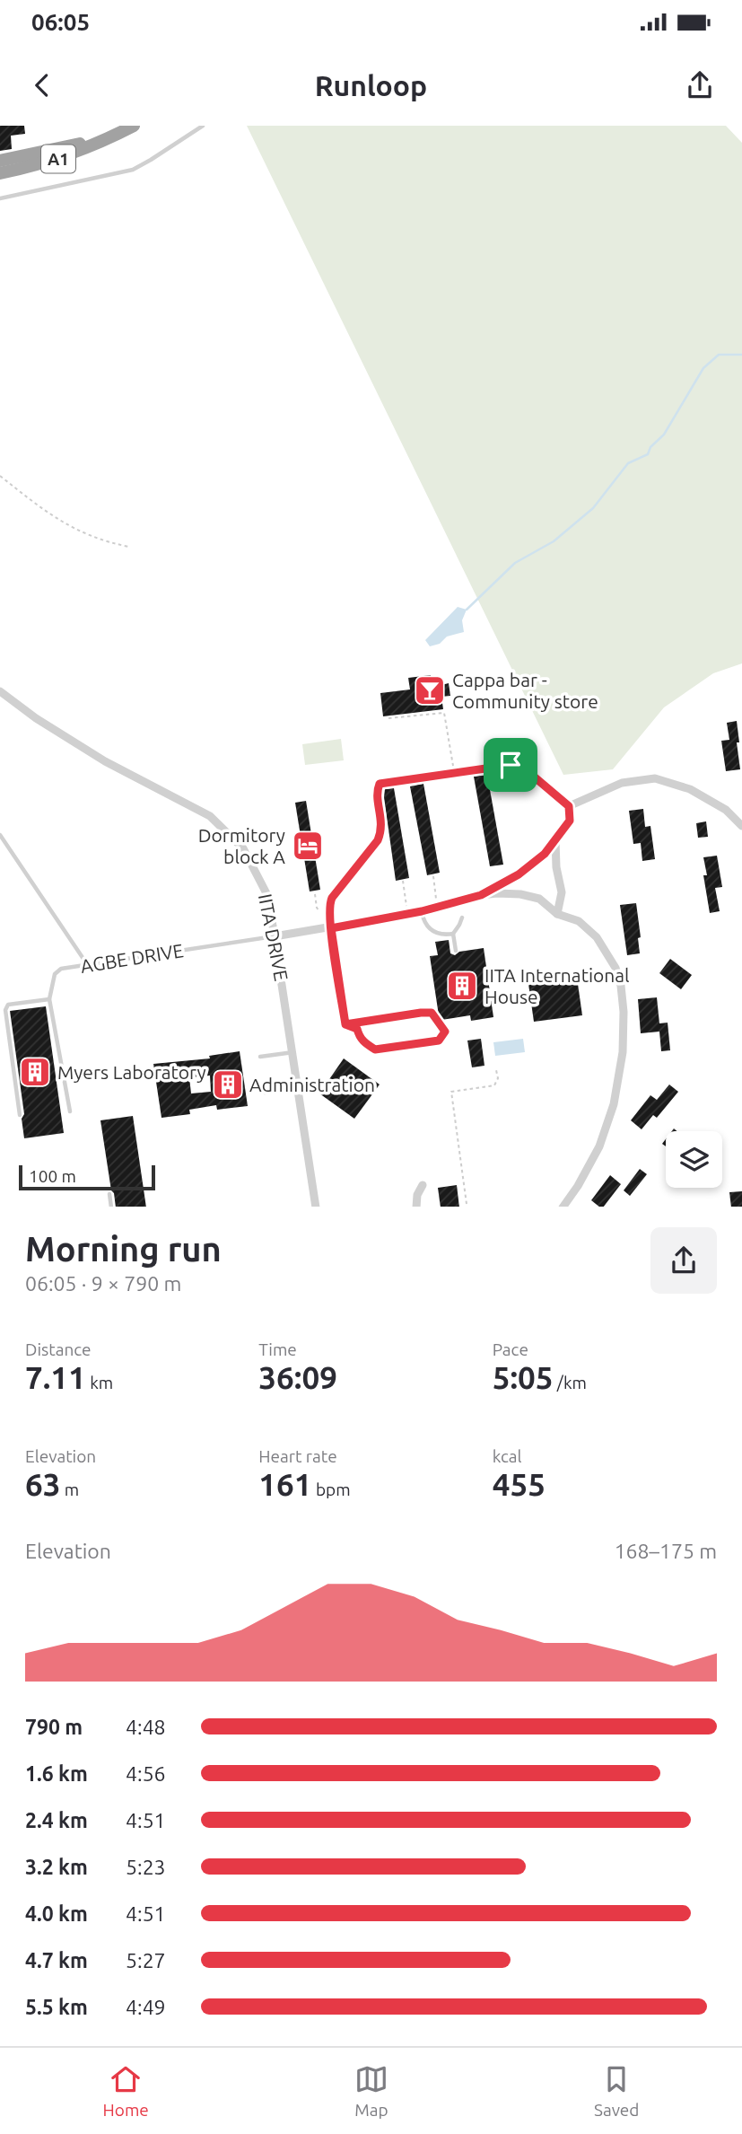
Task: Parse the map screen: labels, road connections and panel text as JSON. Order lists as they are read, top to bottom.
{
  "streets": {
    "highway": ["A1"],
    "street": ["IITA DRIVE"],
    "lane": ["AGBE DRIVE"]
  },
  "crossings": [
    ["IITA DRIVE", "AGBE DRIVE"]
  ],
  "places": {
    "bar": ["Cappa bar - Community store"],
    "hotel": ["Dormitory block A"],
    "building": ["IITA International House", "Myers Laboratory", "Administration"]
  },
  "scale_bar": "100 m",
  "page": {
    "status": "06:05",
    "header": "Runloop",
    "scale": "100 m",
    "heading": ["Morning run", "06:05 · 9 × 790 m"],
    "stats": [
      ["Distance", "7.11 km"],
      ["Time", "36:09"],
      ["Pace", "5:05 /km"],
      ["Elevation", "63 m"],
      ["Heart rate", "161 bpm"],
      ["kcal", "455"]
    ],
    "chart": ["Elevation", "168–175 m"],
    "list": [
      {
        "name": "790 m",
        "note": "4:48"
      },
      {
        "name": "1.6 km",
        "note": "4:56"
      },
      {
        "name": "2.4 km",
        "note": "4:51"
      },
      {
        "name": "3.2 km",
        "note": "5:23"
      },
      {
        "name": "4.0 km",
        "note": "4:51"
      },
      {
        "name": "4.7 km",
        "note": "5:27"
      },
      {
        "name": "5.5 km",
        "note": "4:49"
      }
    ],
    "tabs": ["Home", "Map", "Saved"]
  }
}
